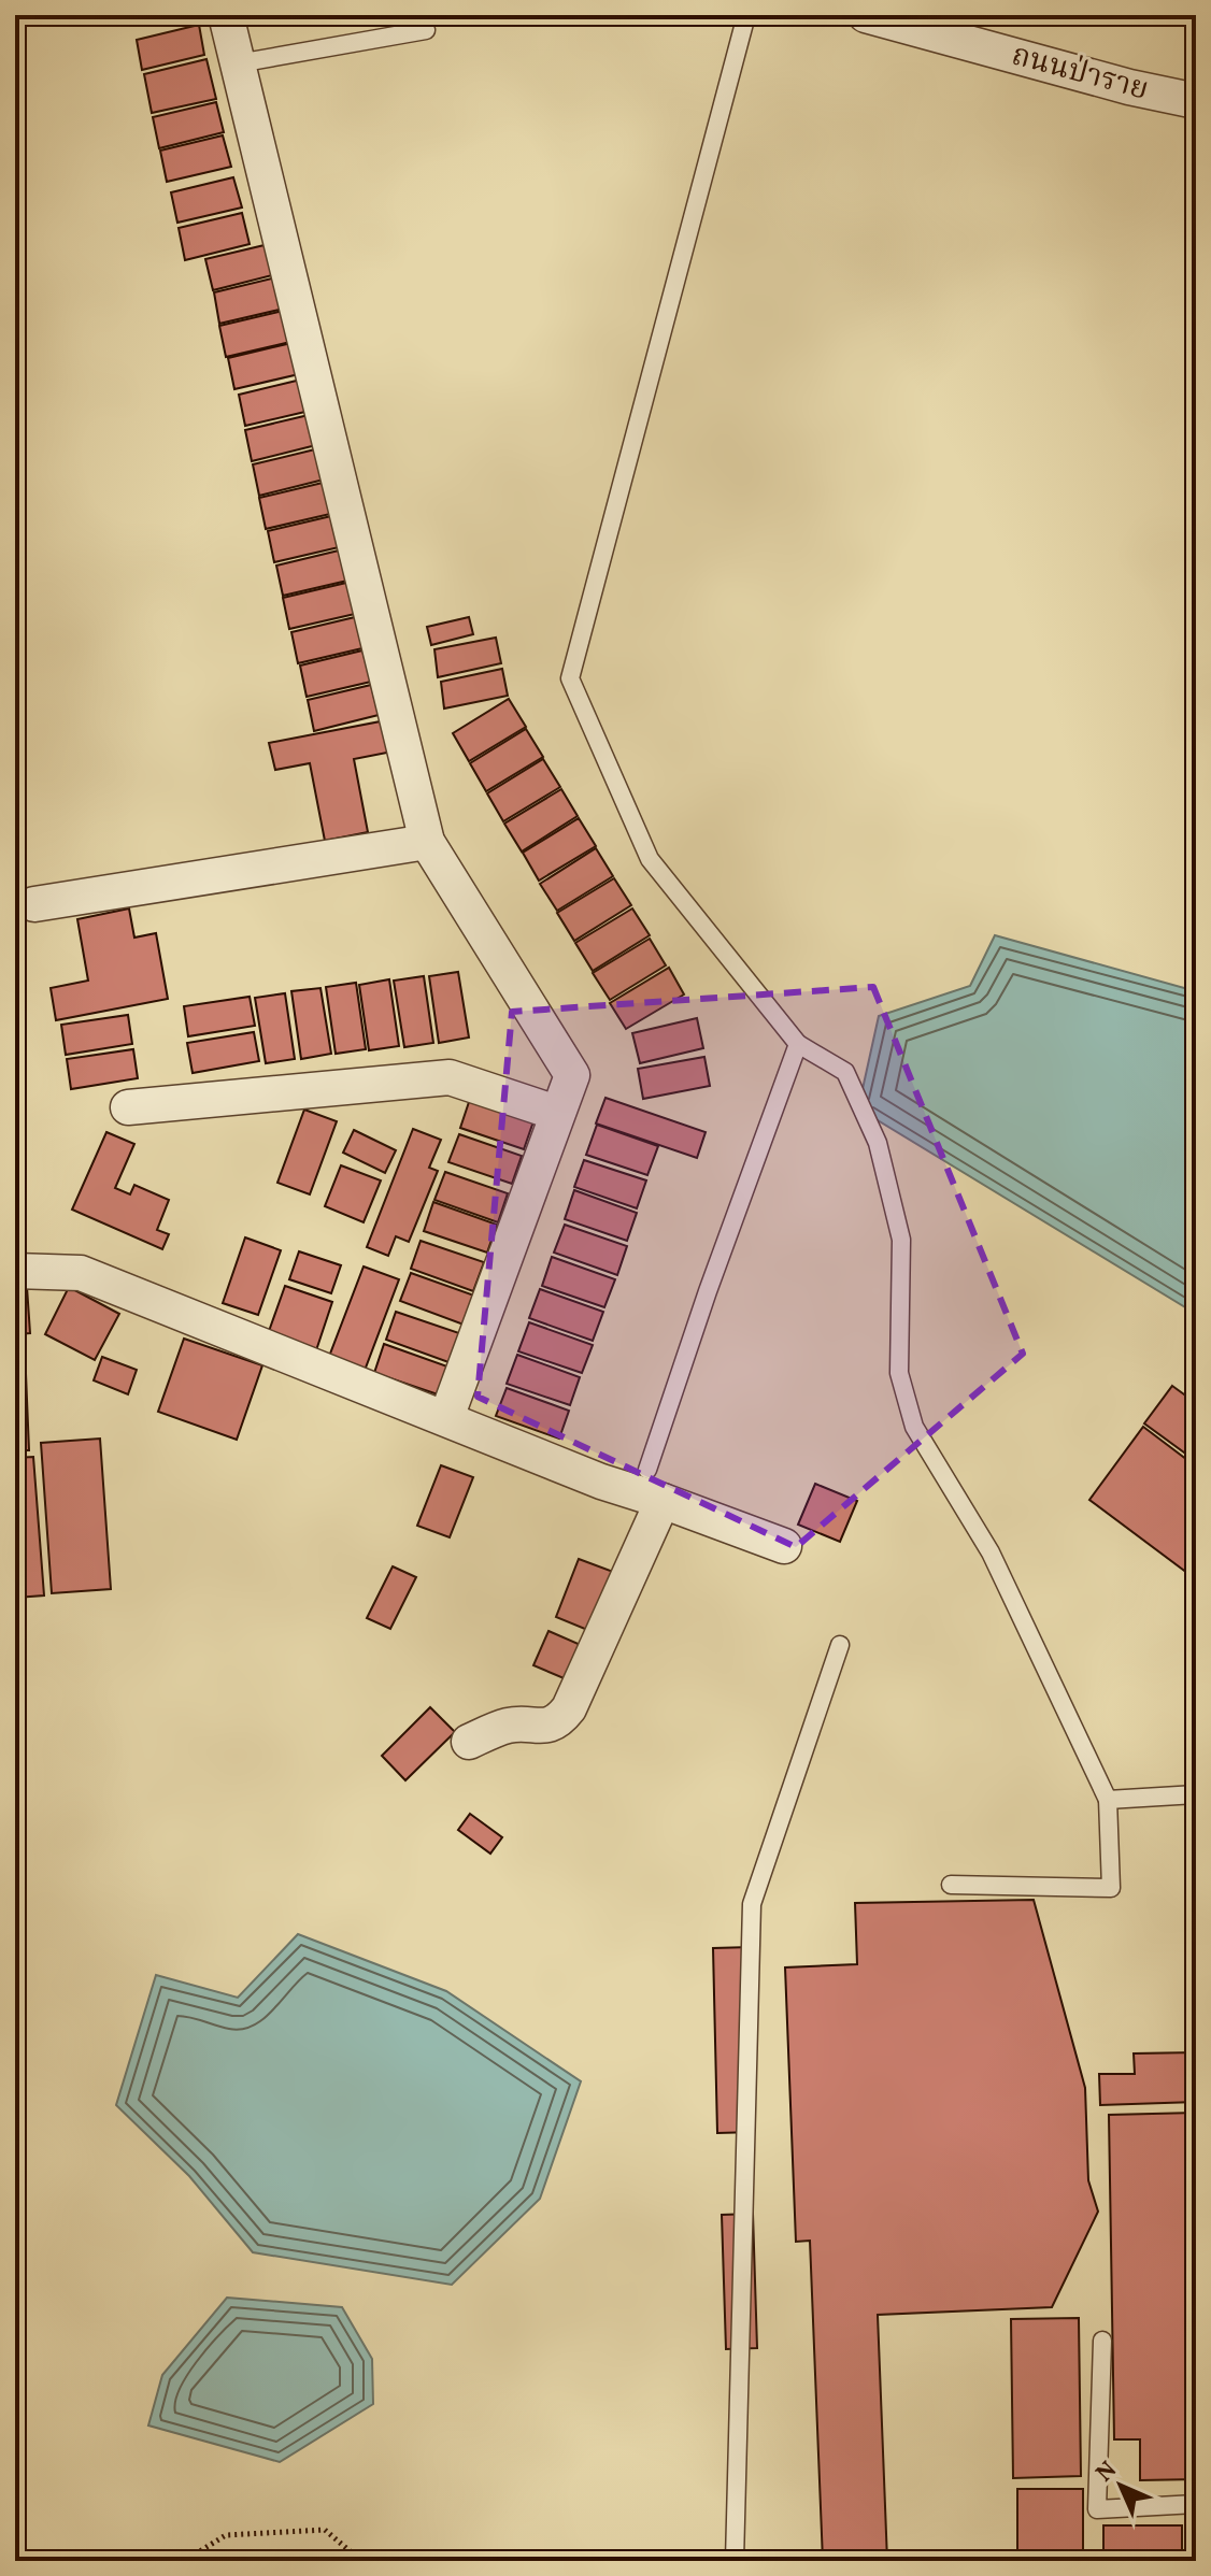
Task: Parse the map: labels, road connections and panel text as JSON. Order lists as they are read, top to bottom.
{
  "streets": {
    "street": ["ถนนป่าราย"]
  },
  "north": "top left"
}
